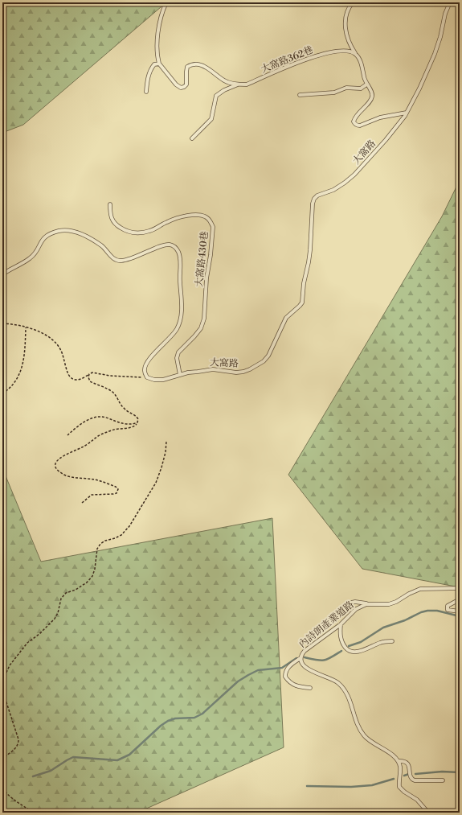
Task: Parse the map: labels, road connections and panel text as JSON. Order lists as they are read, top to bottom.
{
  "streets": {
    "lane": [
      "大窩路362巷",
      "大窩路",
      "大窩路430巷",
      "內詩朗產業道路"
    ]
  },
  "crossings": [
    ["大窩路", "大窩路430巷"]
  ]
}
